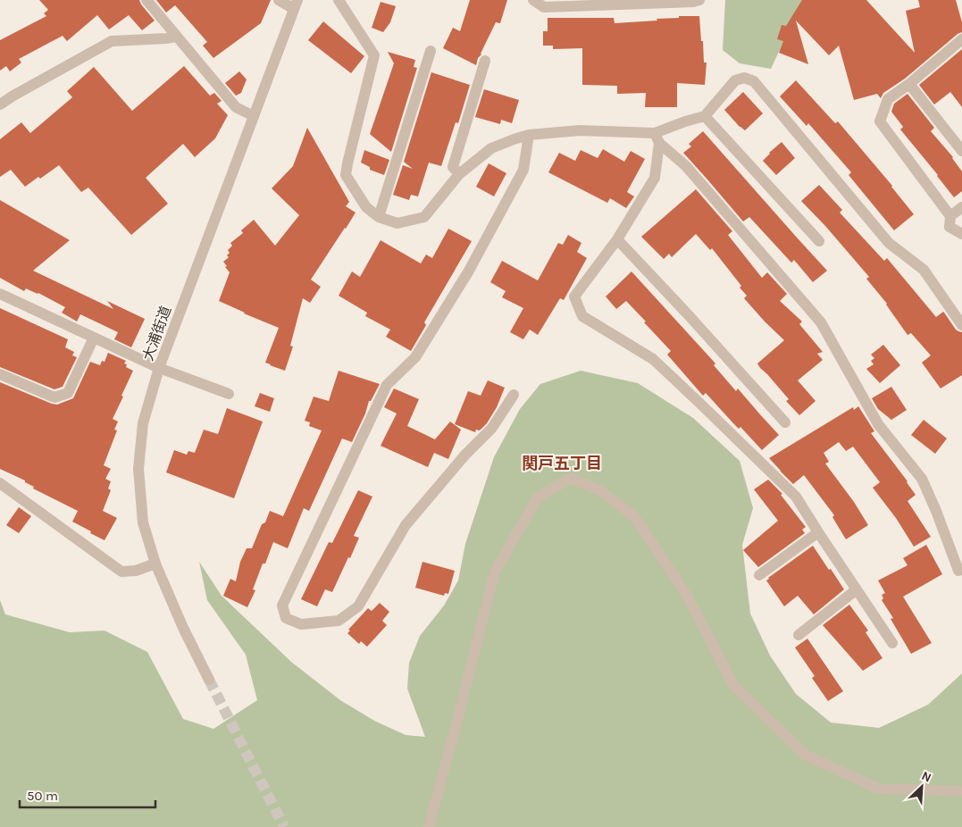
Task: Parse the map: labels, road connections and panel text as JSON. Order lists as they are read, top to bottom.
{
  "streets": {
    "street": ["大浦街道"]
  },
  "districts": ["関戸五丁目"],
  "scale_bar": "50 m",
  "north": "top right"
}
